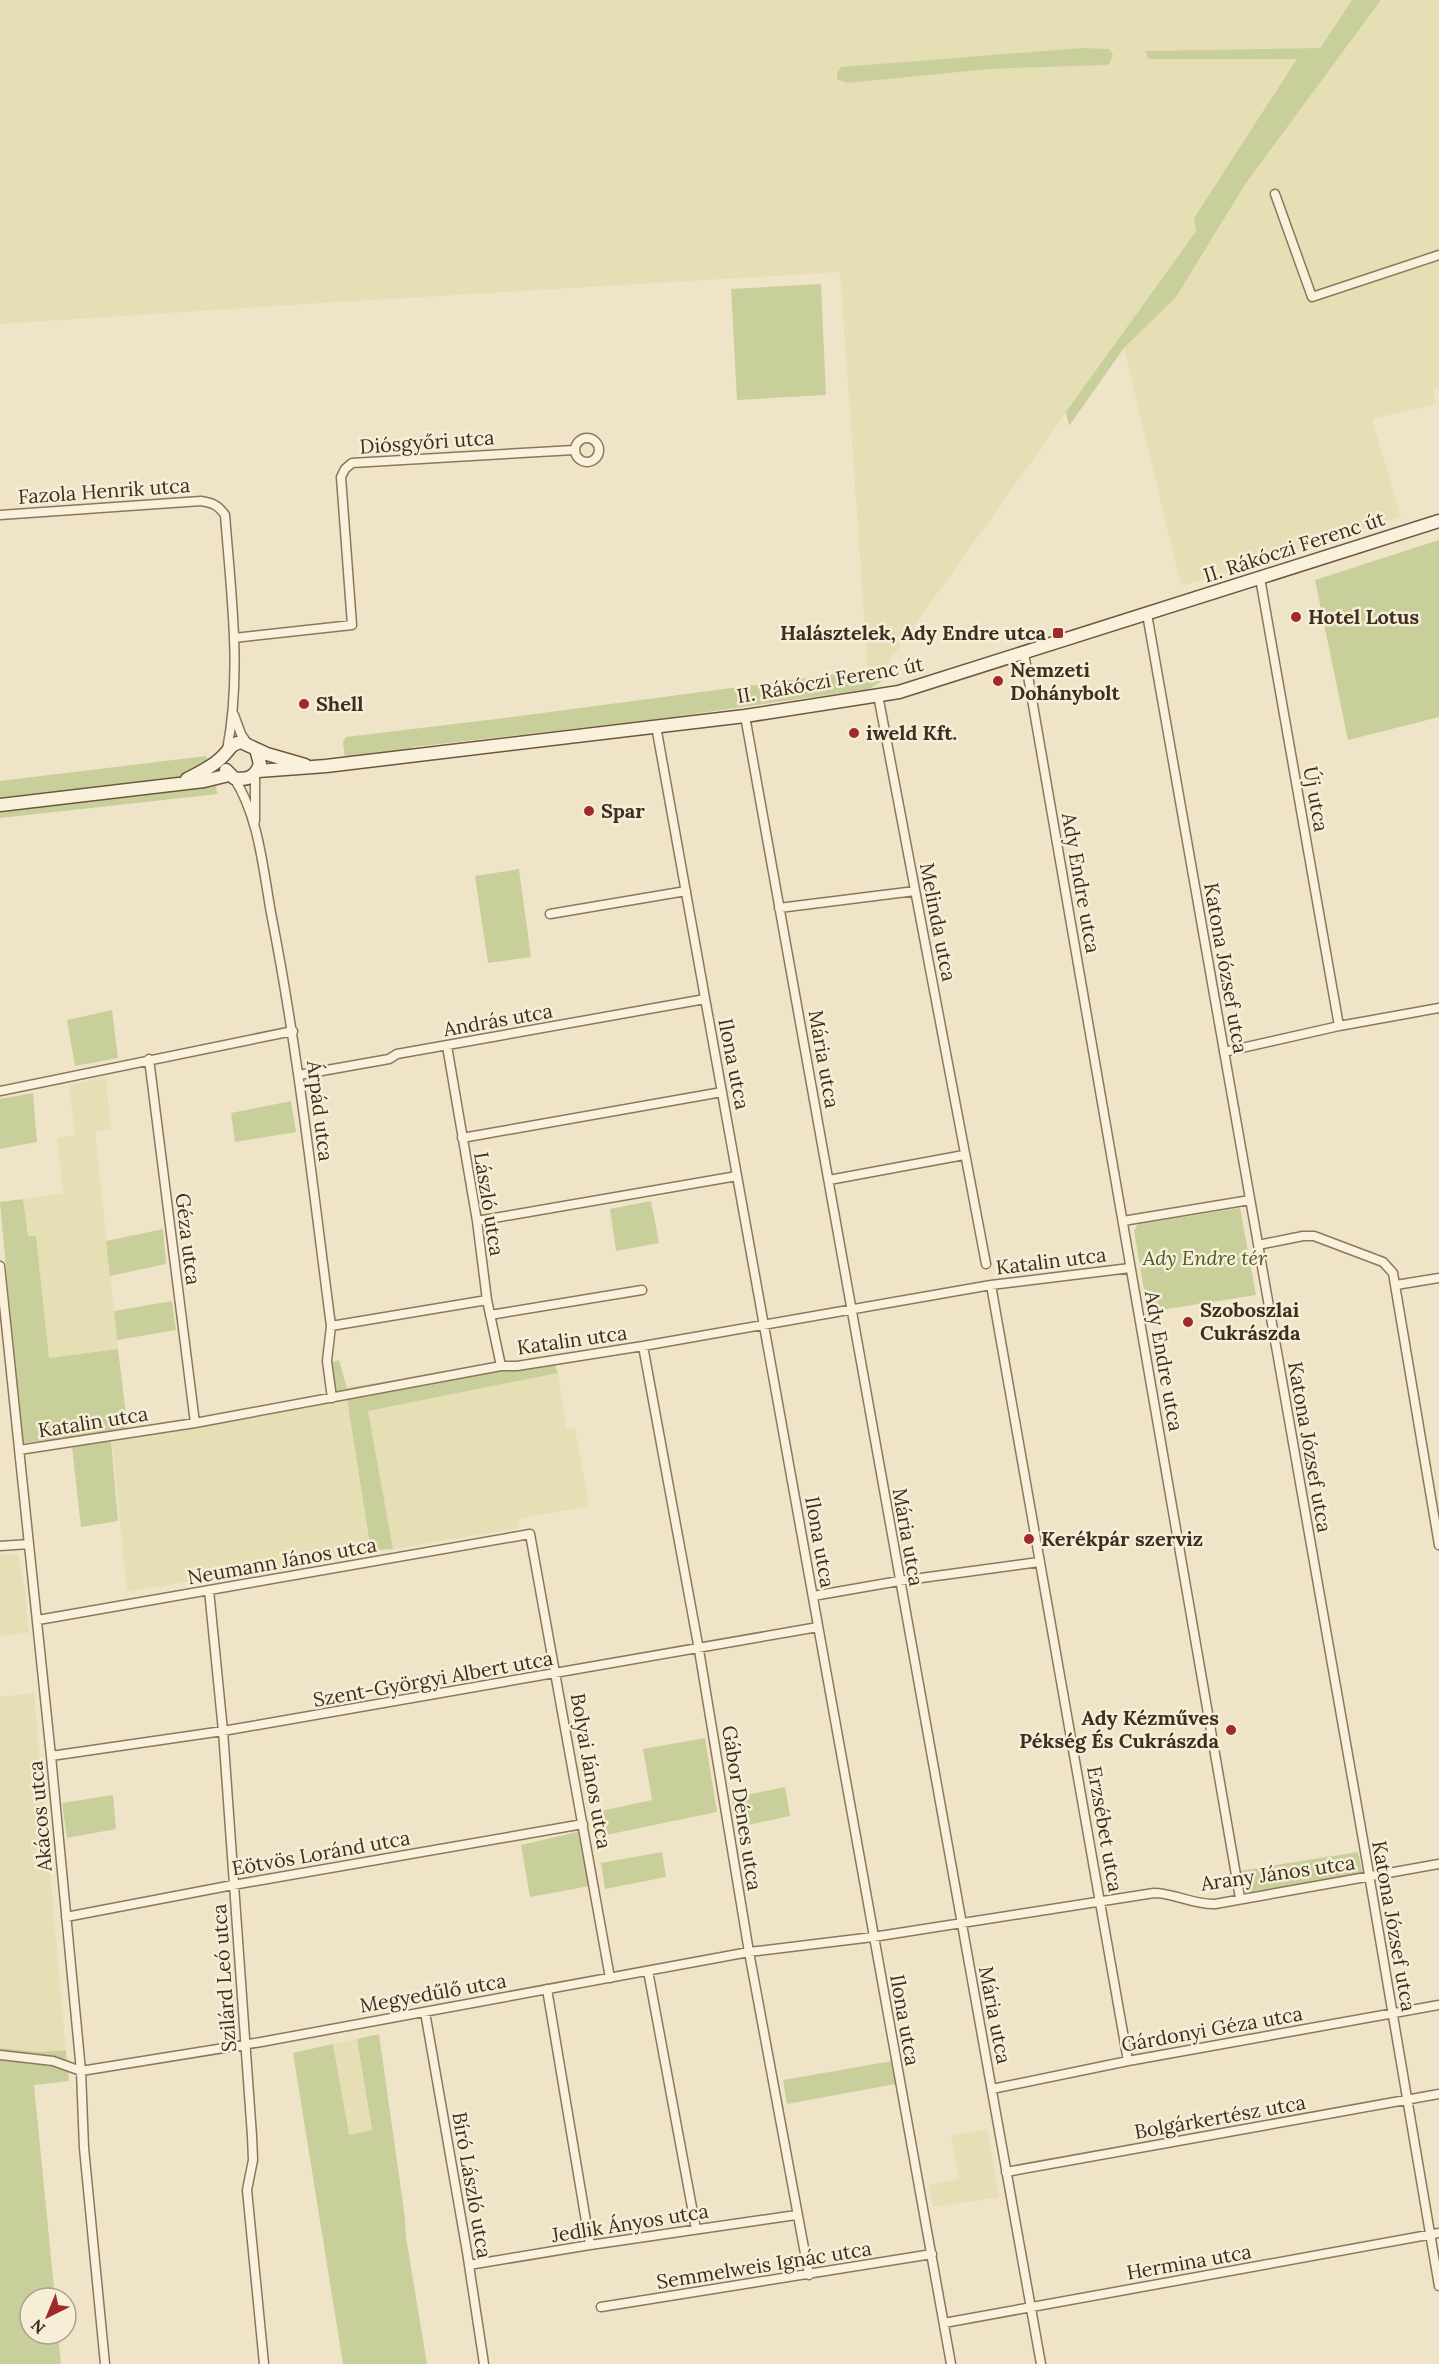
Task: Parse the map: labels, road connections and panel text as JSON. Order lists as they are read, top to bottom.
{
  "streets": {
    "main road": ["II. Rákóczi Ferenc út"],
    "street": [
      "Diósgyőri utca",
      "Fazola Henrik utca",
      "Új utca",
      "Ady Endre utca",
      "Melinda utca",
      "Katona József utca",
      "András utca",
      "Mária utca",
      "Ilona utca",
      "Árpád utca",
      "László utca",
      "Géza utca",
      "Katalin utca",
      "Neumann János utca",
      "Szent-Györgyi Albert utca",
      "Bolyai János utca",
      "Gábor Dénes utca",
      "Akácos utca",
      "Erzsébet utca",
      "Eötvös Loránd utca",
      "Arany János utca",
      "Szilárd Leó utca",
      "Megyedűlő utca",
      "Gárdonyi Géza utca",
      "Bolgárkertész utca",
      "Bíró László utca",
      "Jedlik Ányos utca",
      "Hermina utca",
      "Semmelweis Ignác utca"
    ]
  },
  "crossings": [
    ["Diósgyőri utca", "Fazola Henrik utca"],
    ["II. Rákóczi Ferenc út", "Új utca"],
    ["II. Rákóczi Ferenc út", "Ady Endre utca"],
    ["II. Rákóczi Ferenc út", "Melinda utca"],
    ["II. Rákóczi Ferenc út", "Katona József utca"],
    ["II. Rákóczi Ferenc út", "Mária utca"],
    ["II. Rákóczi Ferenc út", "Ilona utca"],
    ["II. Rákóczi Ferenc út", "Árpád utca"],
    ["Ady Endre utca", "Katalin utca"],
    ["Ady Endre utca", "Arany János utca"],
    ["Katona József utca", "Arany János utca"],
    ["Katona József utca", "Gárdonyi Géza utca"],
    ["Katona József utca", "Bolgárkertész utca"],
    ["Katona József utca", "Hermina utca"],
    ["András utca", "Ilona utca"],
    ["András utca", "Árpád utca"],
    ["András utca", "László utca"],
    ["Mária utca", "Katalin utca"],
    ["Mária utca", "Arany János utca"],
    ["Mária utca", "Gárdonyi Géza utca"],
    ["Mária utca", "Bolgárkertész utca"],
    ["Mária utca", "Hermina utca"],
    ["Ilona utca", "Katalin utca"],
    ["Ilona utca", "Szent-Györgyi Albert utca"],
    ["Ilona utca", "Arany János utca"],
    ["Ilona utca", "Megyedűlő utca"],
    ["Ilona utca", "Hermina utca"],
    ["Ilona utca", "Semmelweis Ignác utca"],
    ["Árpád utca", "Katalin utca"],
    ["László utca", "Katalin utca"],
    ["Géza utca", "Katalin utca"],
    ["Katalin utca", "Gábor Dénes utca"],
    ["Katalin utca", "Akácos utca"],
    ["Katalin utca", "Erzsébet utca"],
    ["Neumann János utca", "Bolyai János utca"],
    ["Neumann János utca", "Akácos utca"],
    ["Neumann János utca", "Szilárd Leó utca"],
    ["Szent-Györgyi Albert utca", "Bolyai János utca"],
    ["Szent-Györgyi Albert utca", "Gábor Dénes utca"],
    ["Szent-Györgyi Albert utca", "Akácos utca"],
    ["Szent-Györgyi Albert utca", "Szilárd Leó utca"],
    ["Bolyai János utca", "Eötvös Loránd utca"],
    ["Bolyai János utca", "Megyedűlő utca"],
    ["Gábor Dénes utca", "Megyedűlő utca"],
    ["Gábor Dénes utca", "Jedlik Ányos utca"],
    ["Gábor Dénes utca", "Semmelweis Ignác utca"],
    ["Akácos utca", "Eötvös Loránd utca"],
    ["Akácos utca", "Megyedűlő utca"],
    ["Erzsébet utca", "Arany János utca"],
    ["Erzsébet utca", "Gárdonyi Géza utca"],
    ["Eötvös Loránd utca", "Szilárd Leó utca"],
    ["Arany János utca", "Megyedűlő utca"],
    ["Szilárd Leó utca", "Megyedűlő utca"],
    ["Megyedűlő utca", "Bíró László utca"],
    ["Bíró László utca", "Jedlik Ányos utca"]
  ],
  "parks": ["Ady Endre tér"],
  "places": {
    "other": [
      "Hotel Lotus",
      "Nemzeti Dohánybolt",
      "Shell",
      "iweld Kft.",
      "Spar",
      "Szoboszlai Cukrászda",
      "Kerékpár szerviz",
      "Ady Kézműves Pékség És Cukrászda"
    ],
    "transit": ["Halásztelek, Ady Endre utca"]
  },
  "north": "bottom left"
}
